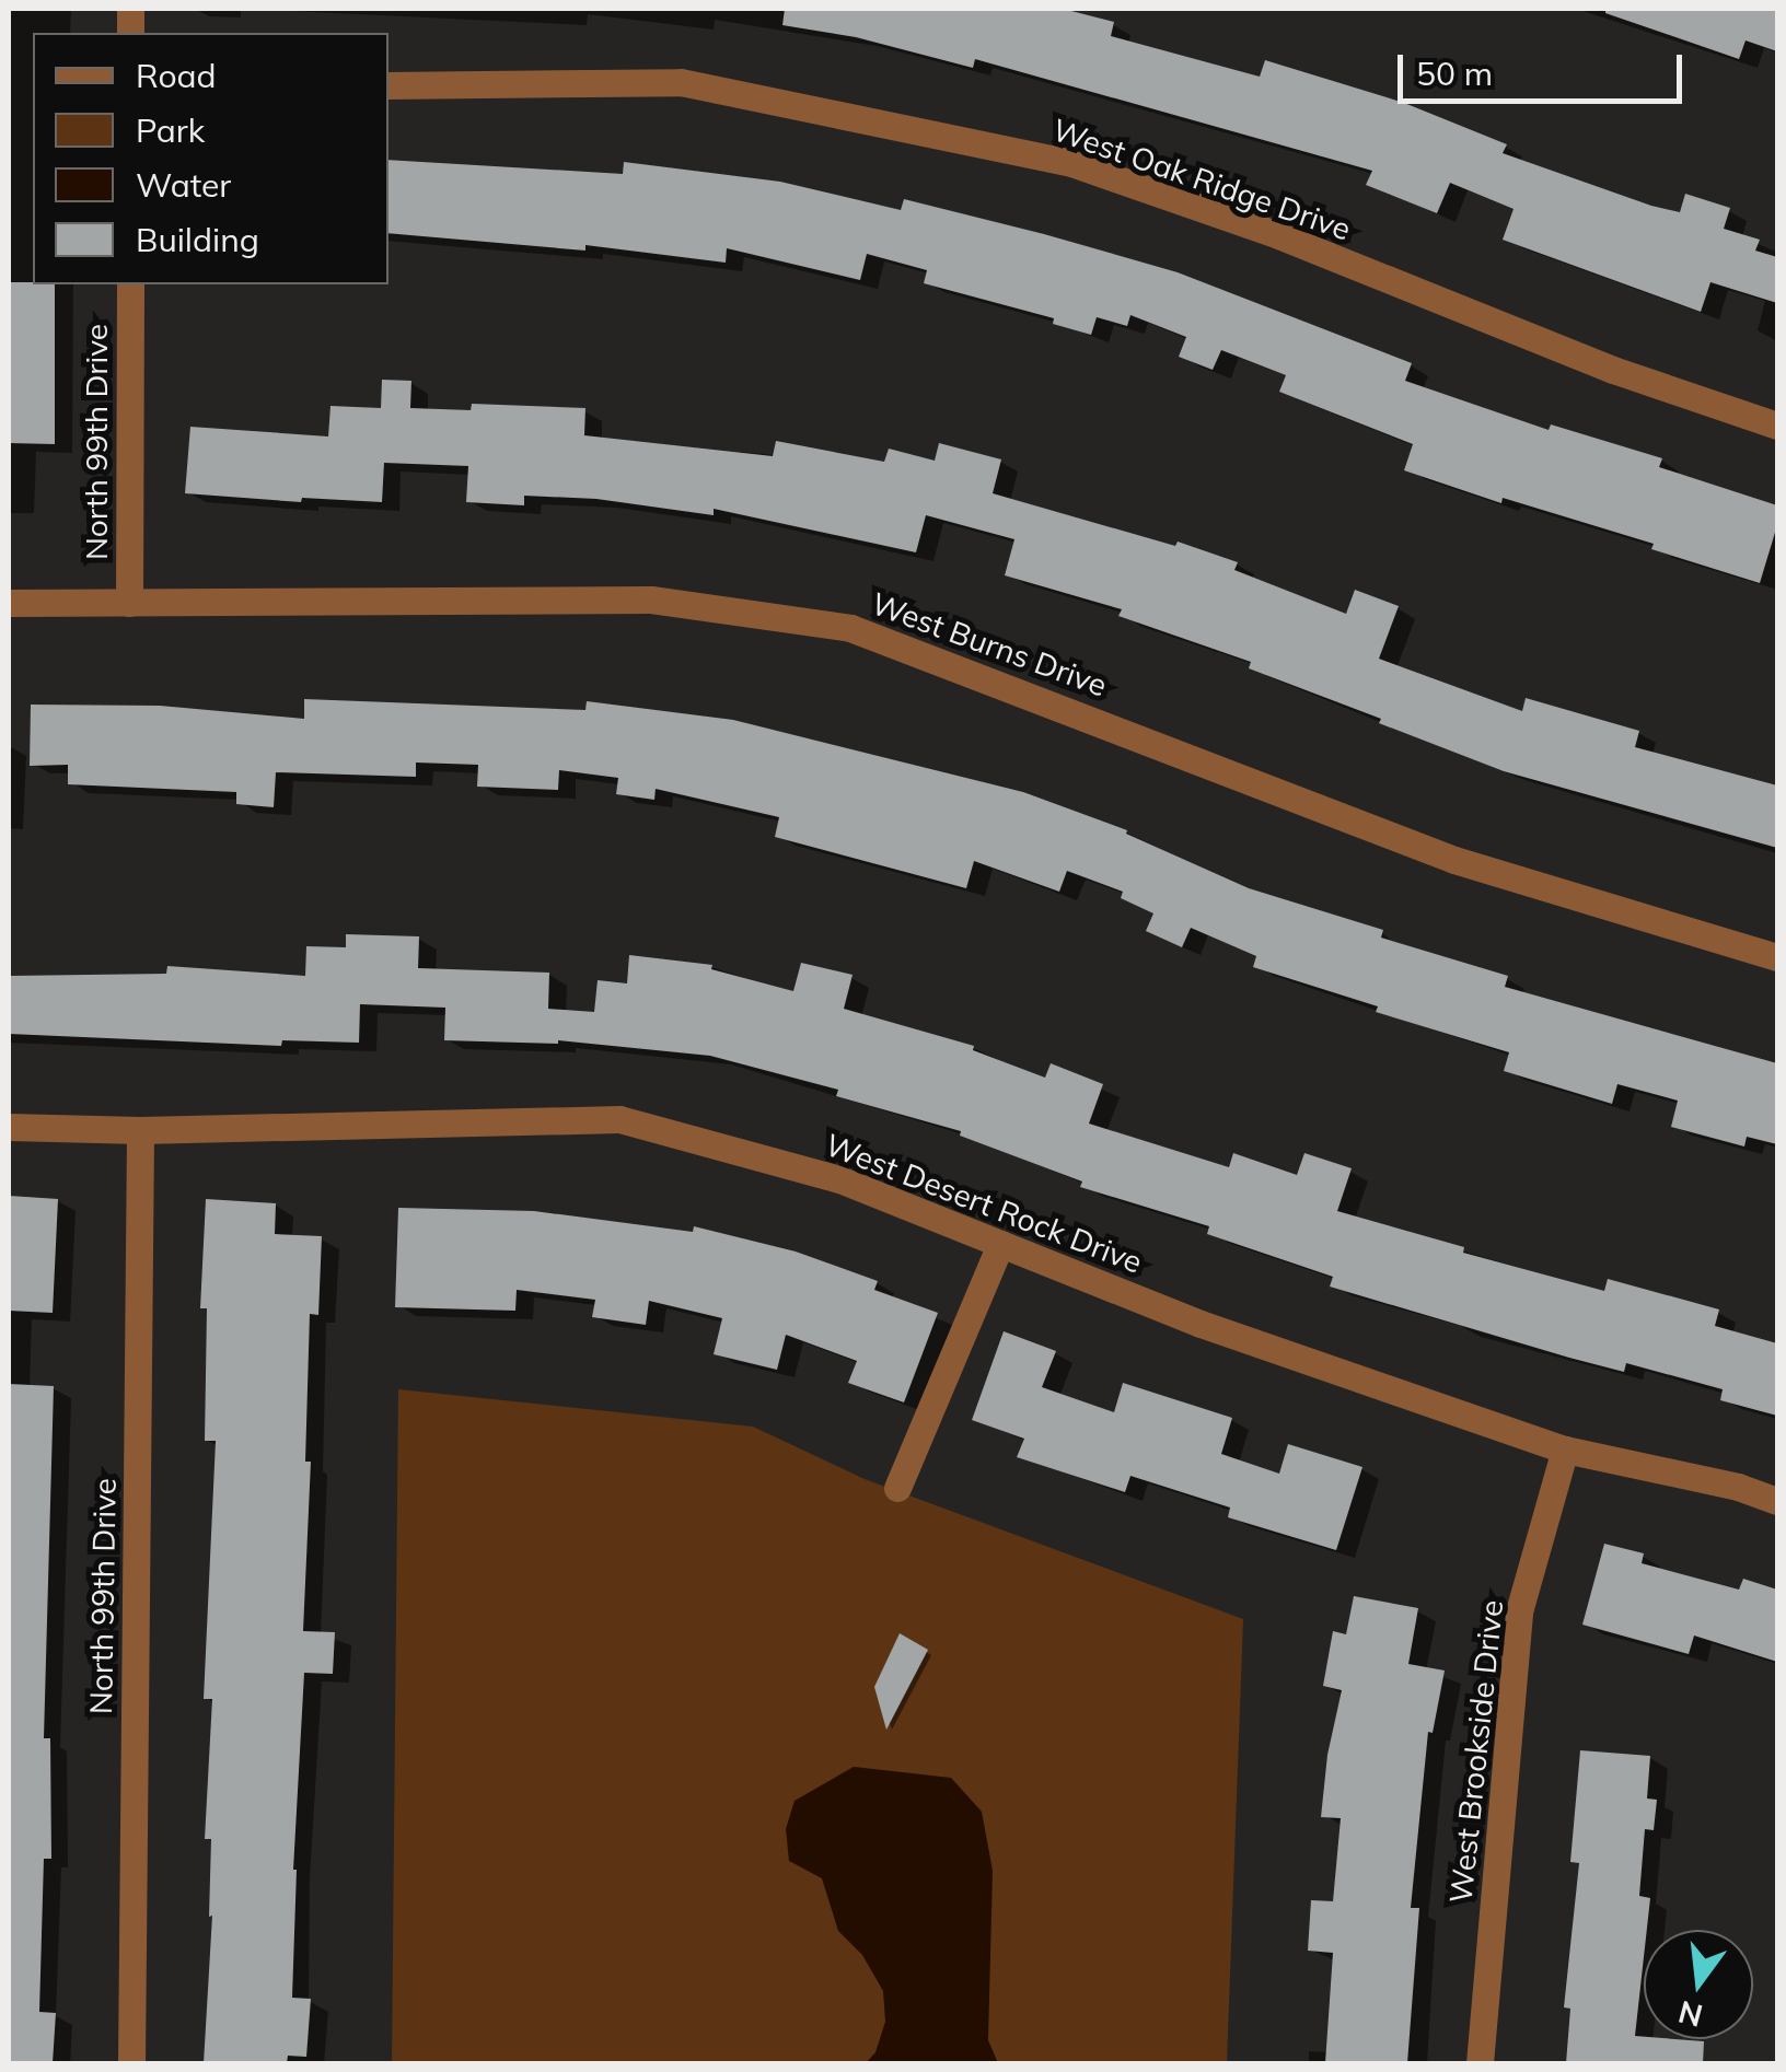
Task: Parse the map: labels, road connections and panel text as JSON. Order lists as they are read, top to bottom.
{
  "streets": {
    "street": [
      "West Oak Ridge Drive",
      "North 99th Drive",
      "West Burns Drive",
      "West Desert Rock Drive",
      "West Brookside Drive"
    ]
  },
  "crossings": [
    ["North 99th Drive", "West Burns Drive"],
    ["North 99th Drive", "West Desert Rock Drive"],
    ["West Desert Rock Drive", "West Brookside Drive"]
  ],
  "legend": [
    "Road",
    "Park",
    "Water",
    "Building"
  ],
  "scale_bar": "50 m",
  "north": "bottom"
}
